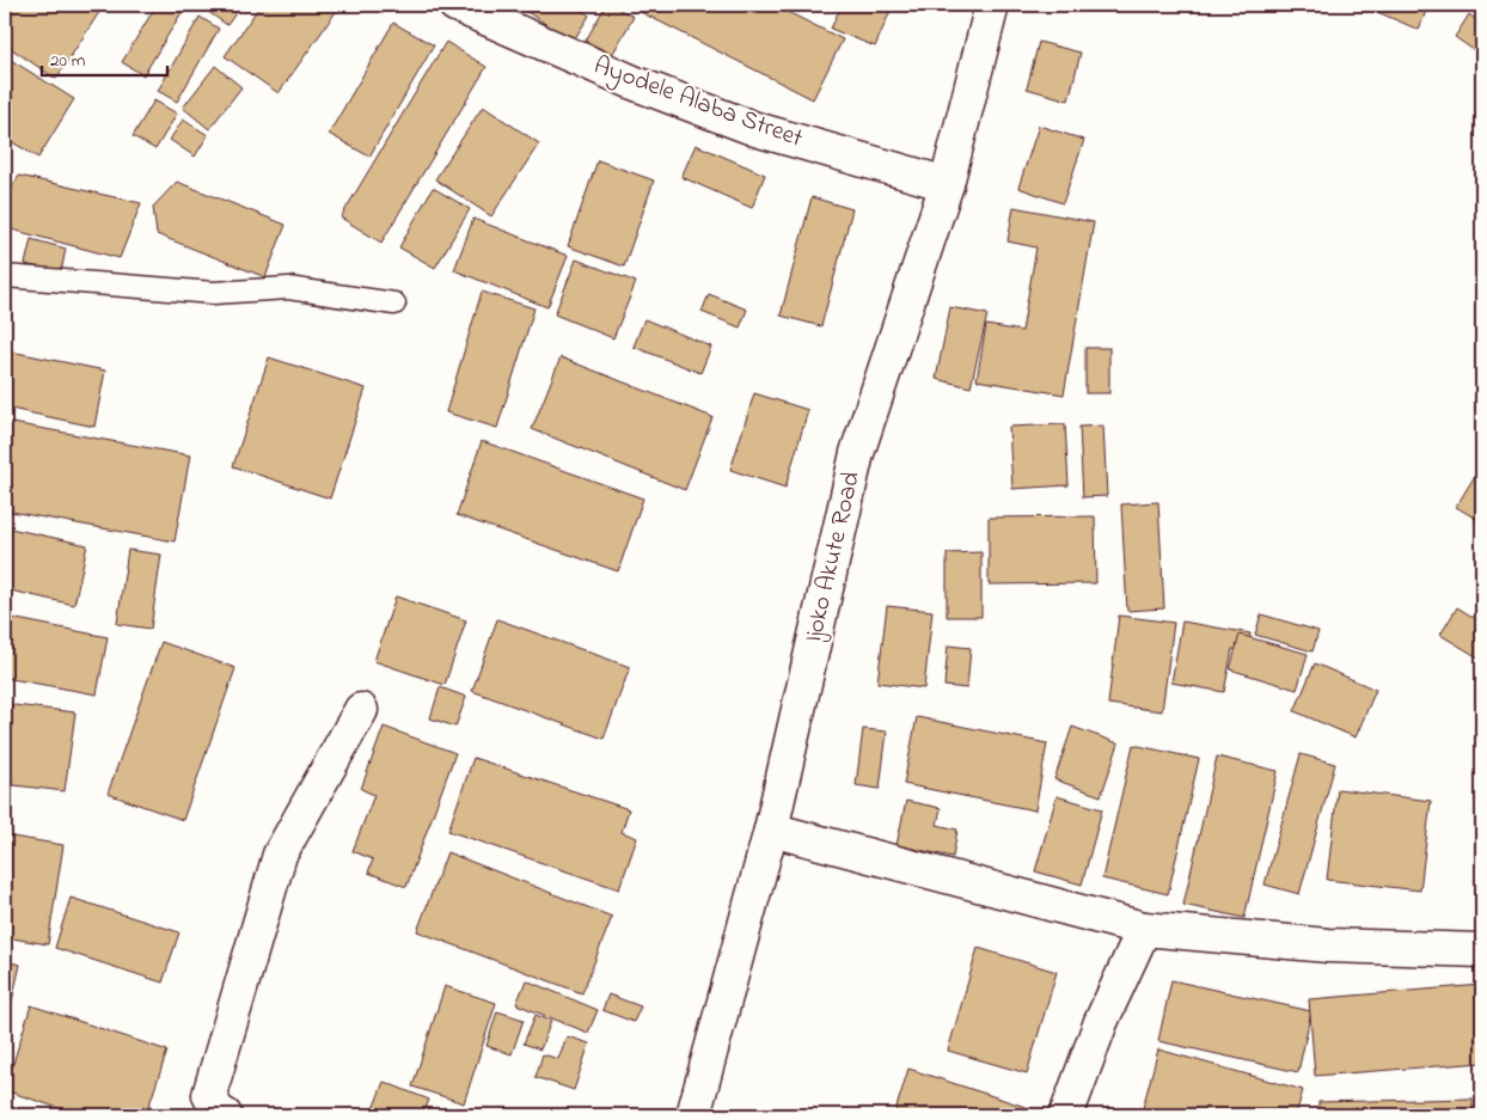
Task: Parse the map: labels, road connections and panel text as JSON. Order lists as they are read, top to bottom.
{
  "streets": {
    "street": ["Ayodele Alaba Street", "Ijoko Akute Road"]
  },
  "crossings": [
    ["Ayodele Alaba Street", "Ijoko Akute Road"]
  ],
  "scale_bar": "20 m"
}
